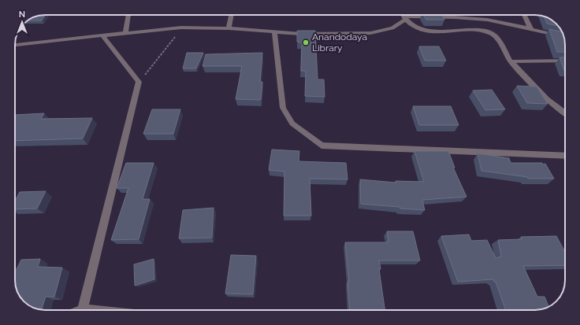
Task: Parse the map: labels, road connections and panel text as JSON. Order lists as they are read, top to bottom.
{
  "places": ["Anandodaya Library"],
  "north": "top"
}
